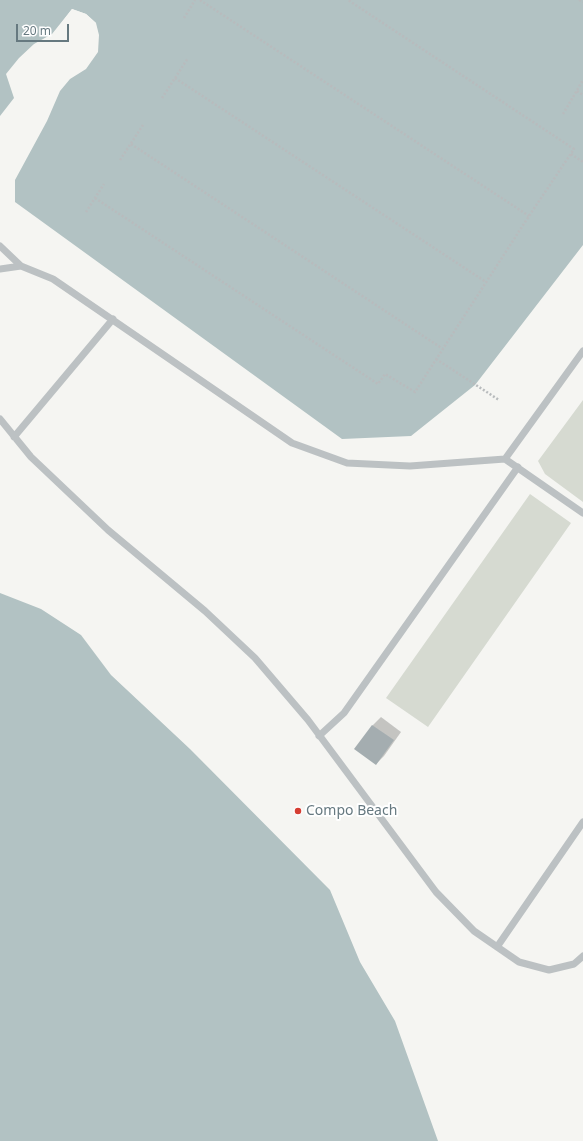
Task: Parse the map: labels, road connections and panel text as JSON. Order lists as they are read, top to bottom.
{
  "places": ["Compo Beach"],
  "scale_bar": "20 m"
}
